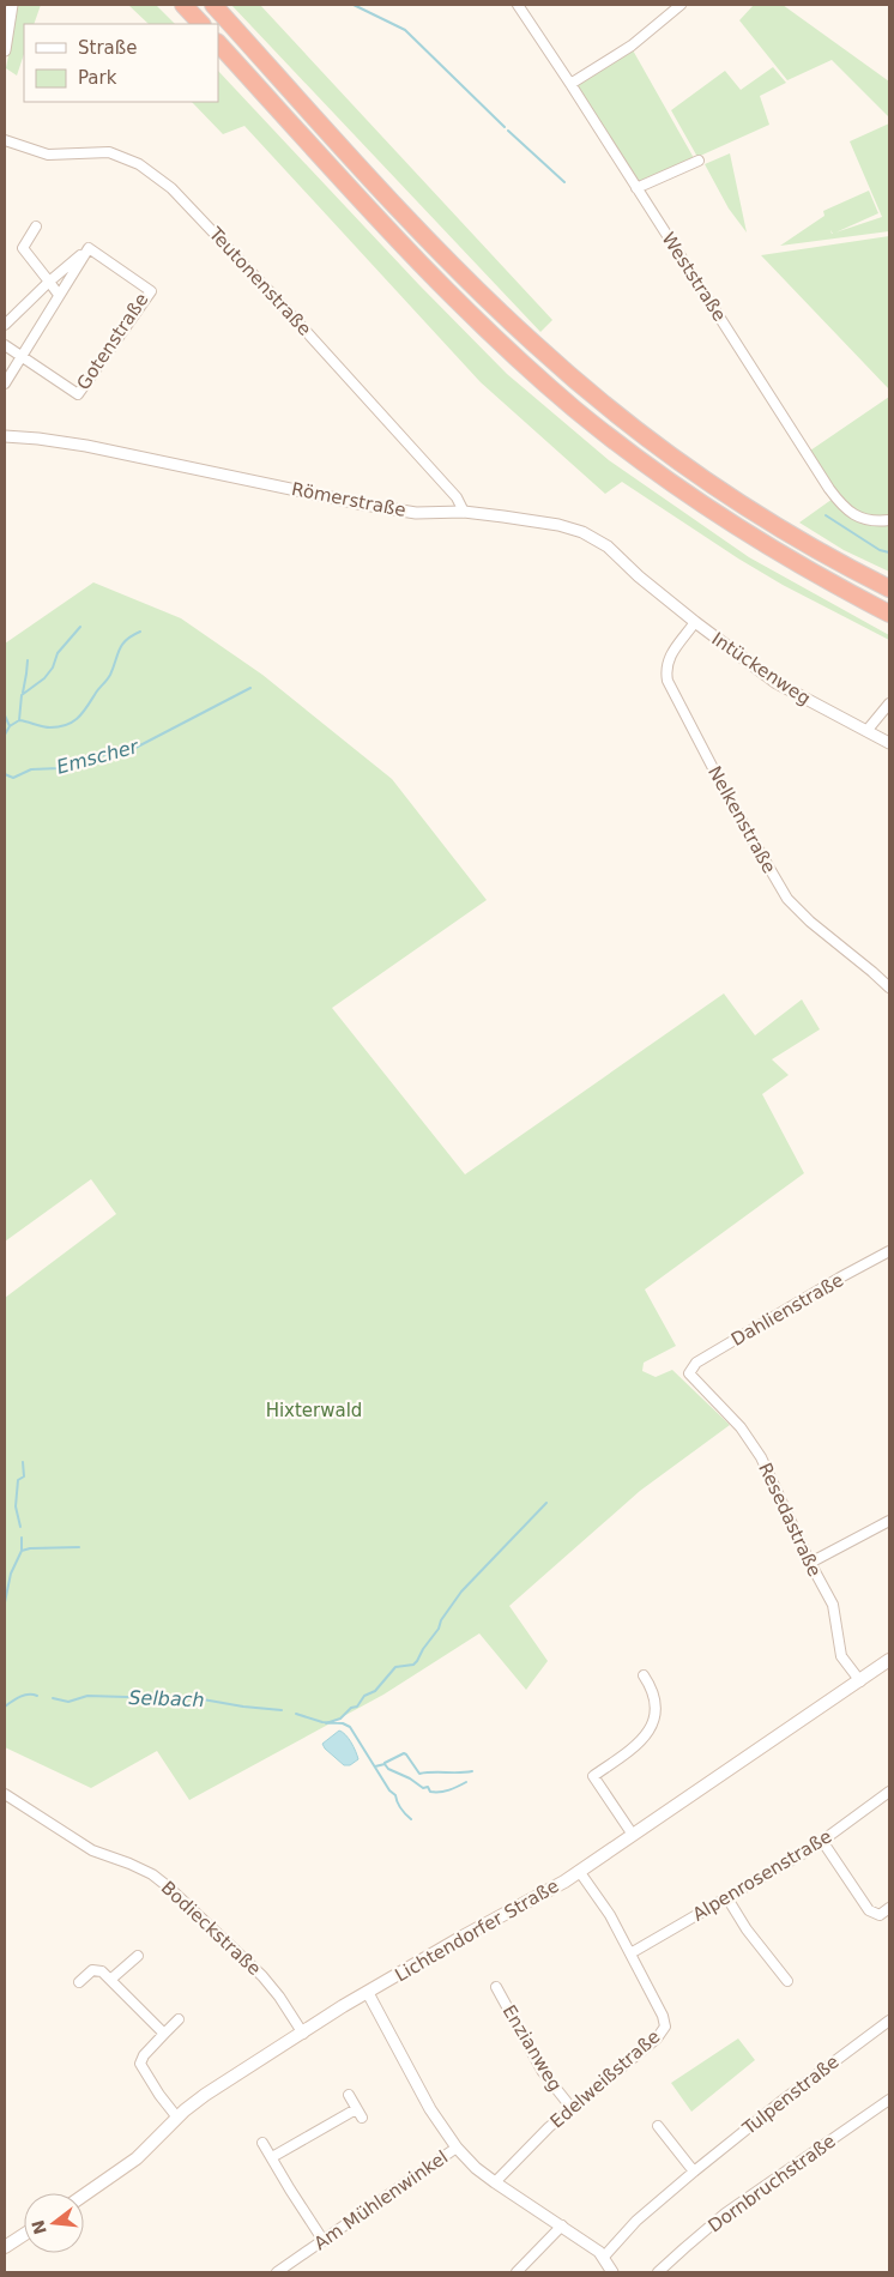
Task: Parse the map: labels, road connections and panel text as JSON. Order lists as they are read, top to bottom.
{
  "streets": {
    "main road": ["Lichtendorfer Straße"],
    "street": [
      "Weststraße",
      "Teutonenstraße",
      "Gotenstraße",
      "Römerstraße",
      "Intückenweg",
      "Nelkenstraße",
      "Dahlienstraße",
      "Resedastraße",
      "Alpenrosenstraße",
      "Bodieckstraße",
      "Enzianweg",
      "Edelweißstraße",
      "Tulpenstraße",
      "Dornbruchstraße",
      "Am Mühlenwinkel"
    ]
  },
  "crossings": [
    ["Teutonenstraße", "Römerstraße"],
    ["Römerstraße", "Intückenweg"],
    ["Intückenweg", "Nelkenstraße"],
    ["Dahlienstraße", "Resedastraße"],
    ["Resedastraße", "Lichtendorfer Straße"],
    ["Alpenrosenstraße", "Edelweißstraße"],
    ["Bodieckstraße", "Lichtendorfer Straße"],
    ["Lichtendorfer Straße", "Edelweißstraße"],
    ["Enzianweg", "Edelweißstraße"]
  ],
  "water": ["Emscher", "Selbach"],
  "parks": ["Hixterwald"],
  "legend": ["Straße", "Park"],
  "north": "left"
}
